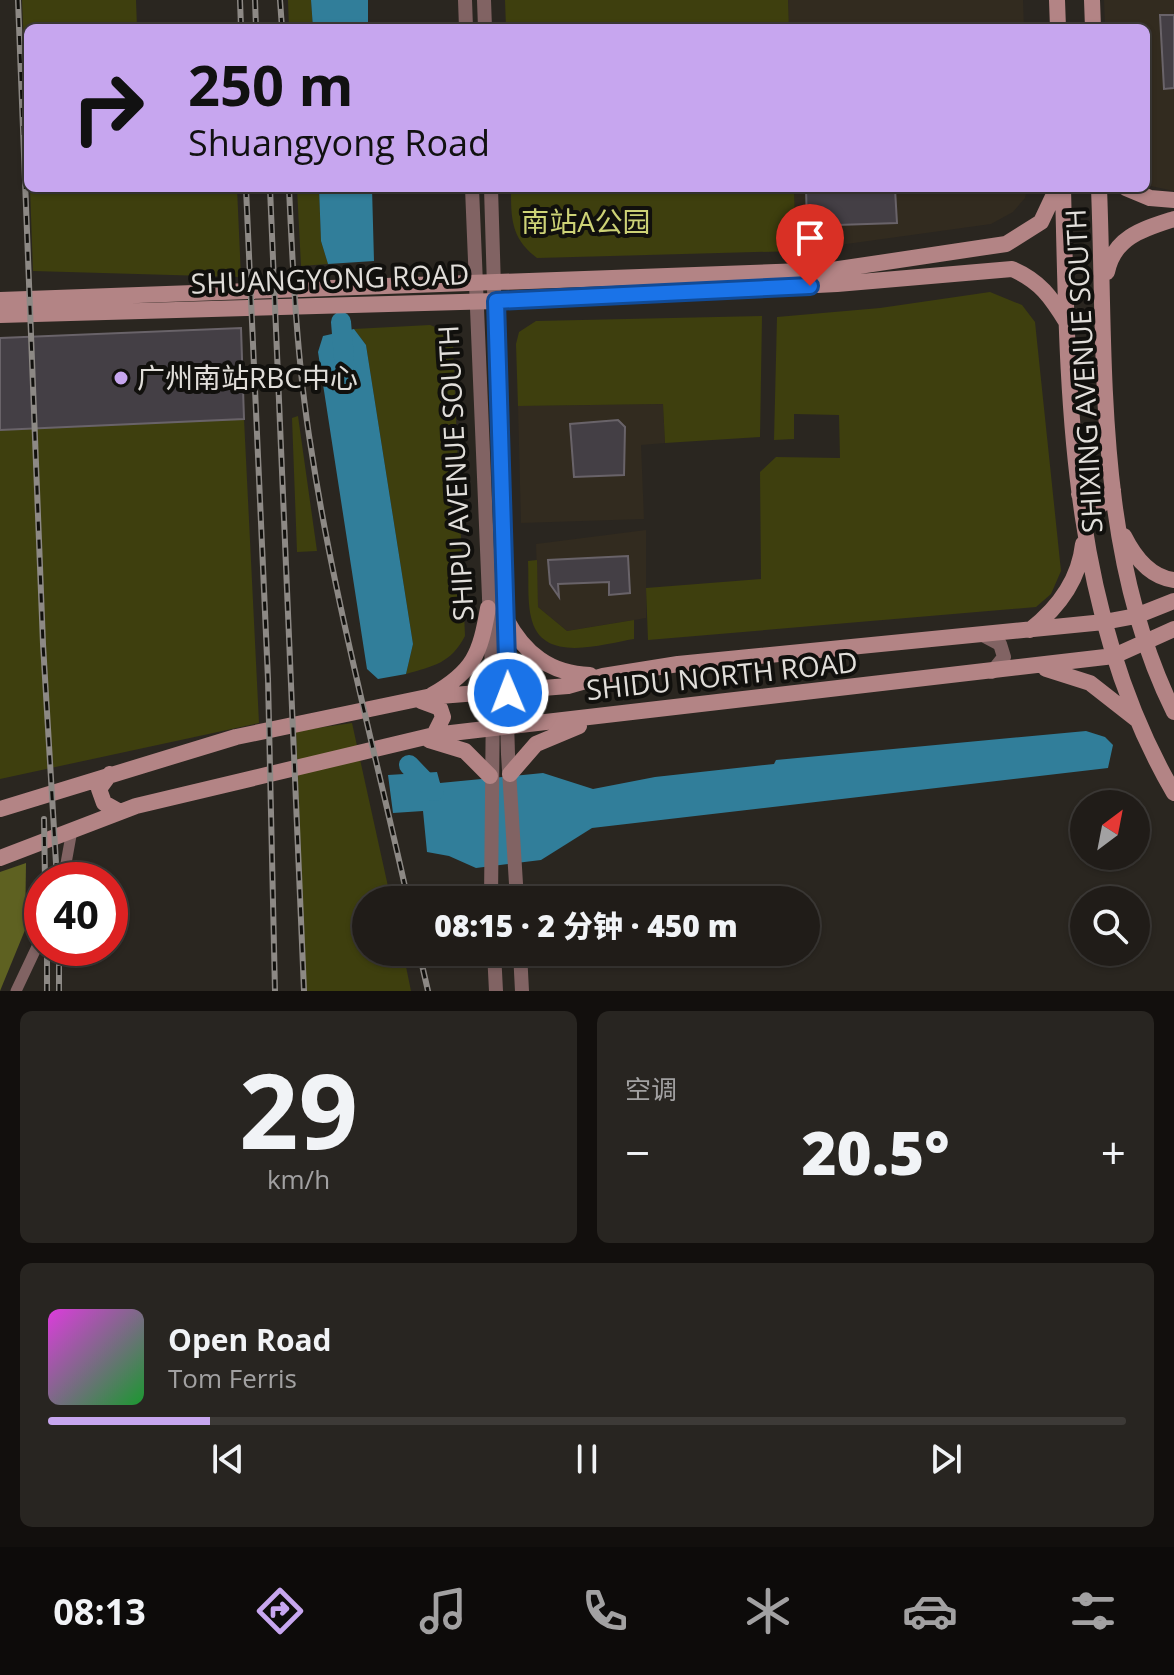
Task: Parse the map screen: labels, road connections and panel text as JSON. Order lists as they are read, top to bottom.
{
  "streets": {
    "main road": ["SHUANGYONG ROAD", "SHIXING AVENUE SOUTH", "SHIDU NORTH ROAD"],
    "street": ["SHIPU AVENUE SOUTH"]
  },
  "crossings": [
    ["SHUANGYONG ROAD", "SHIXING AVENUE SOUTH"],
    ["SHUANGYONG ROAD", "SHIPU AVENUE SOUTH"],
    ["SHIXING AVENUE SOUTH", "SHIDU NORTH ROAD"],
    ["SHIPU AVENUE SOUTH", "SHIDU NORTH ROAD"]
  ],
  "parks": ["南站A公园"],
  "places": ["广州南站RBC中心"],
  "north": "top right",
  "page": {
    "turn": ["250 m", "Shuangyong Road"],
    "limit": "40",
    "trip": "08:15 · 2 分钟 · 450 m",
    "tile": [
      ["29", "km/h"],
      "空调"
    ],
    "heat": ["−", "20.5°", "+"],
    "song": ["Open Road", "Tom Ferris"],
    "tabs": "08:13"
  }
}
